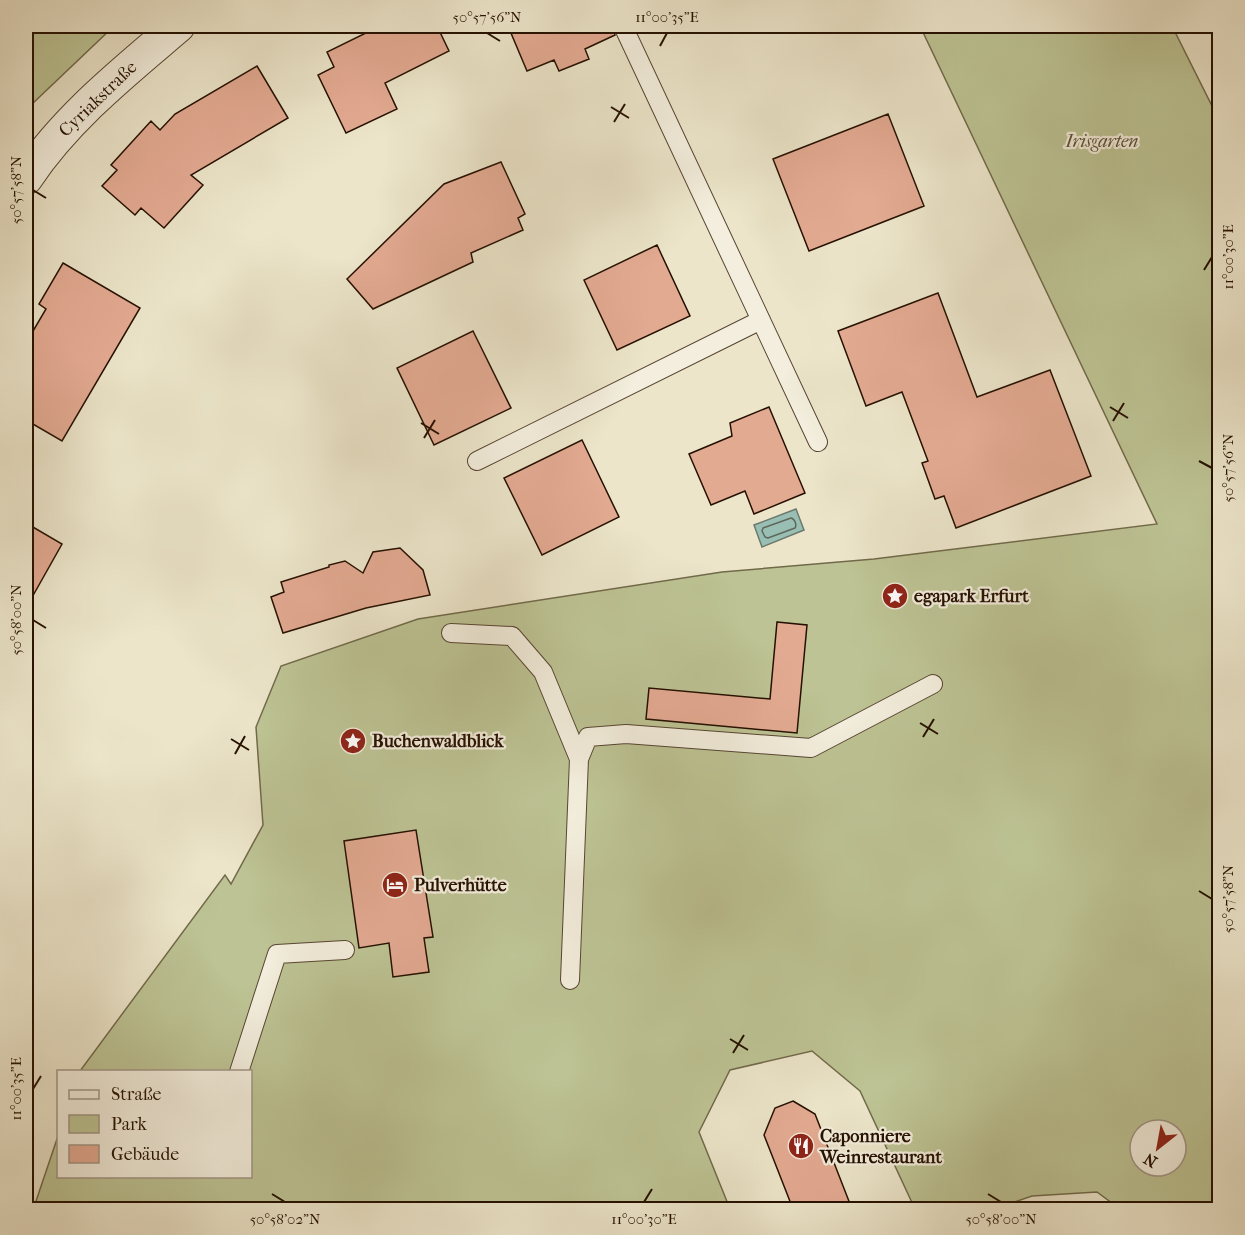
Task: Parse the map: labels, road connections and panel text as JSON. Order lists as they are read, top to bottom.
{
  "streets": {
    "street": ["Cyriakstraße"]
  },
  "parks": ["Irisgarten"],
  "places": {
    "place": ["egapark Erfurt", "Buchenwaldblick"],
    "hotel": ["Pulverhütte"],
    "restaurant": ["Caponniere Weinrestaurant"]
  },
  "legend": ["Straße", "Park", "Gebäude"],
  "north": "bottom left",
  "coordinates": [
    "50°57'56\"N",
    "11°00'35\"E",
    "50°57'58\"N",
    "11°00'30\"E",
    "50°58'00\"N",
    "50°58'02\"N"
  ]
}
